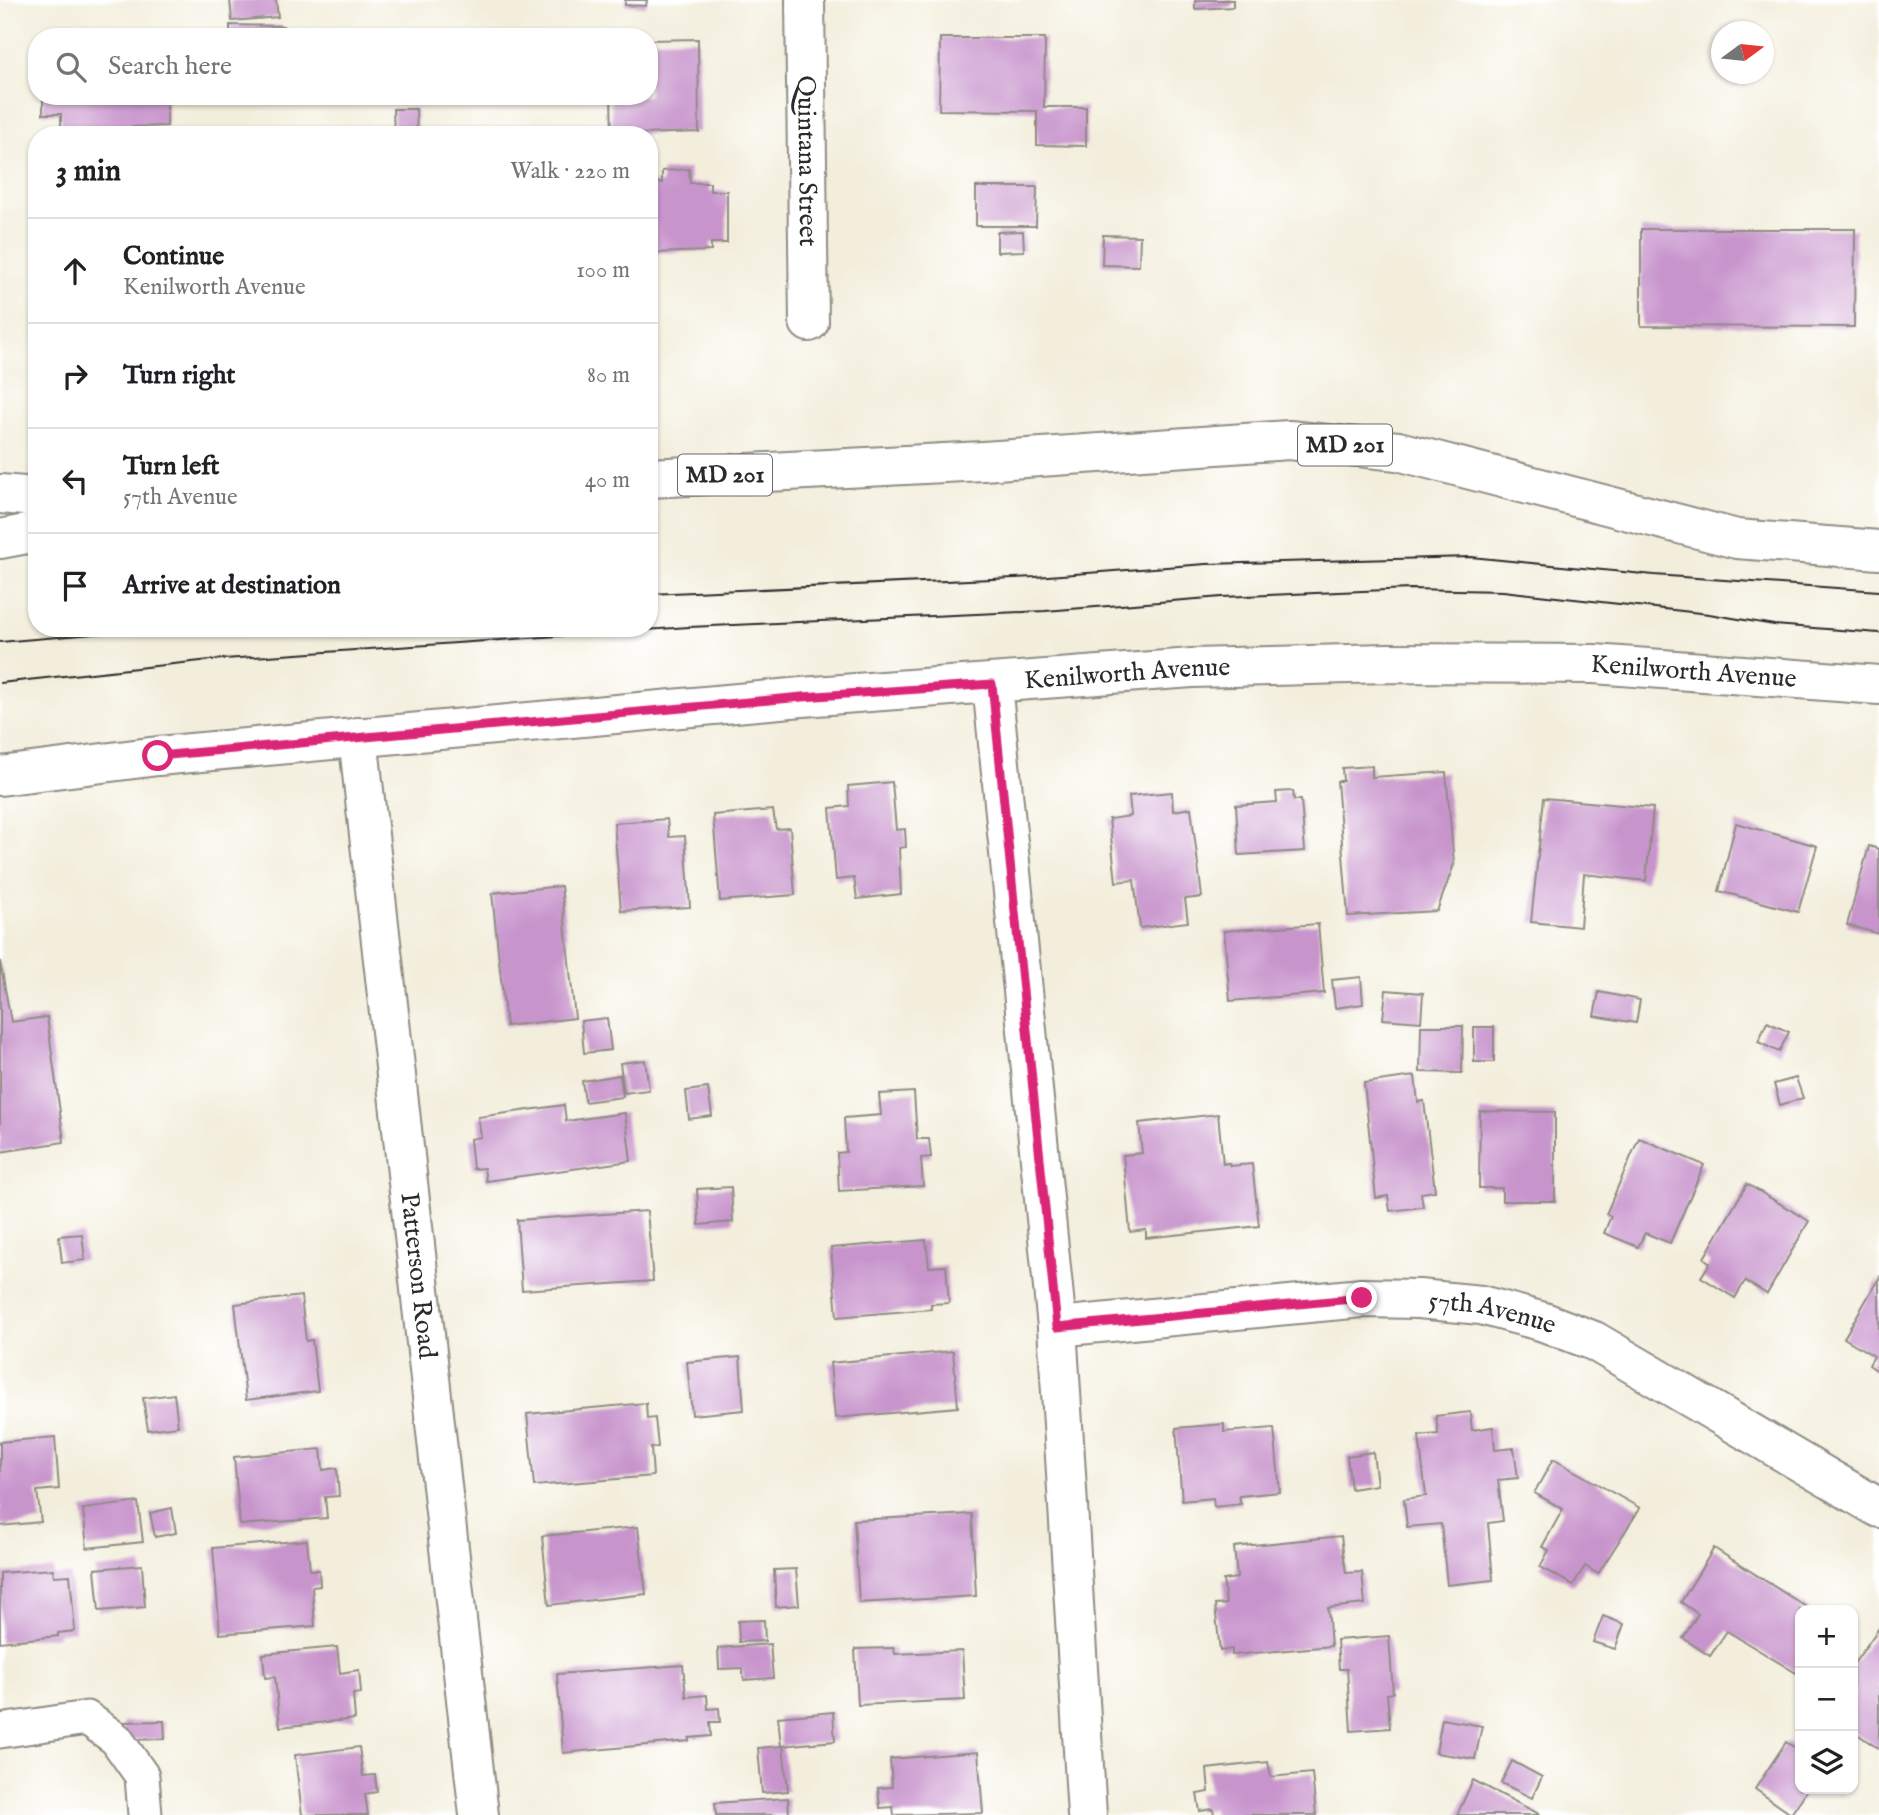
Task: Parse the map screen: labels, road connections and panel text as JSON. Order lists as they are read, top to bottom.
{
  "streets": {
    "street": [
      "Quintana Street",
      "MD 201",
      "Kenilworth Avenue",
      "Patterson Road",
      "57th Avenue"
    ]
  },
  "crossings": [
    ["Kenilworth Avenue", "Patterson Road"]
  ],
  "north": "right",
  "page": {
    "search": "Search here",
    "heading": ["3 min", "Walk · 220 m"],
    "list": [
      ["Continue", "Kenilworth Avenue", "100 m"],
      ["Turn right", "80 m"],
      ["Turn left", "57th Avenue", "40 m"],
      "Arrive at destination"
    ],
    "map_buttons": ["+", "−"]
  }
}
